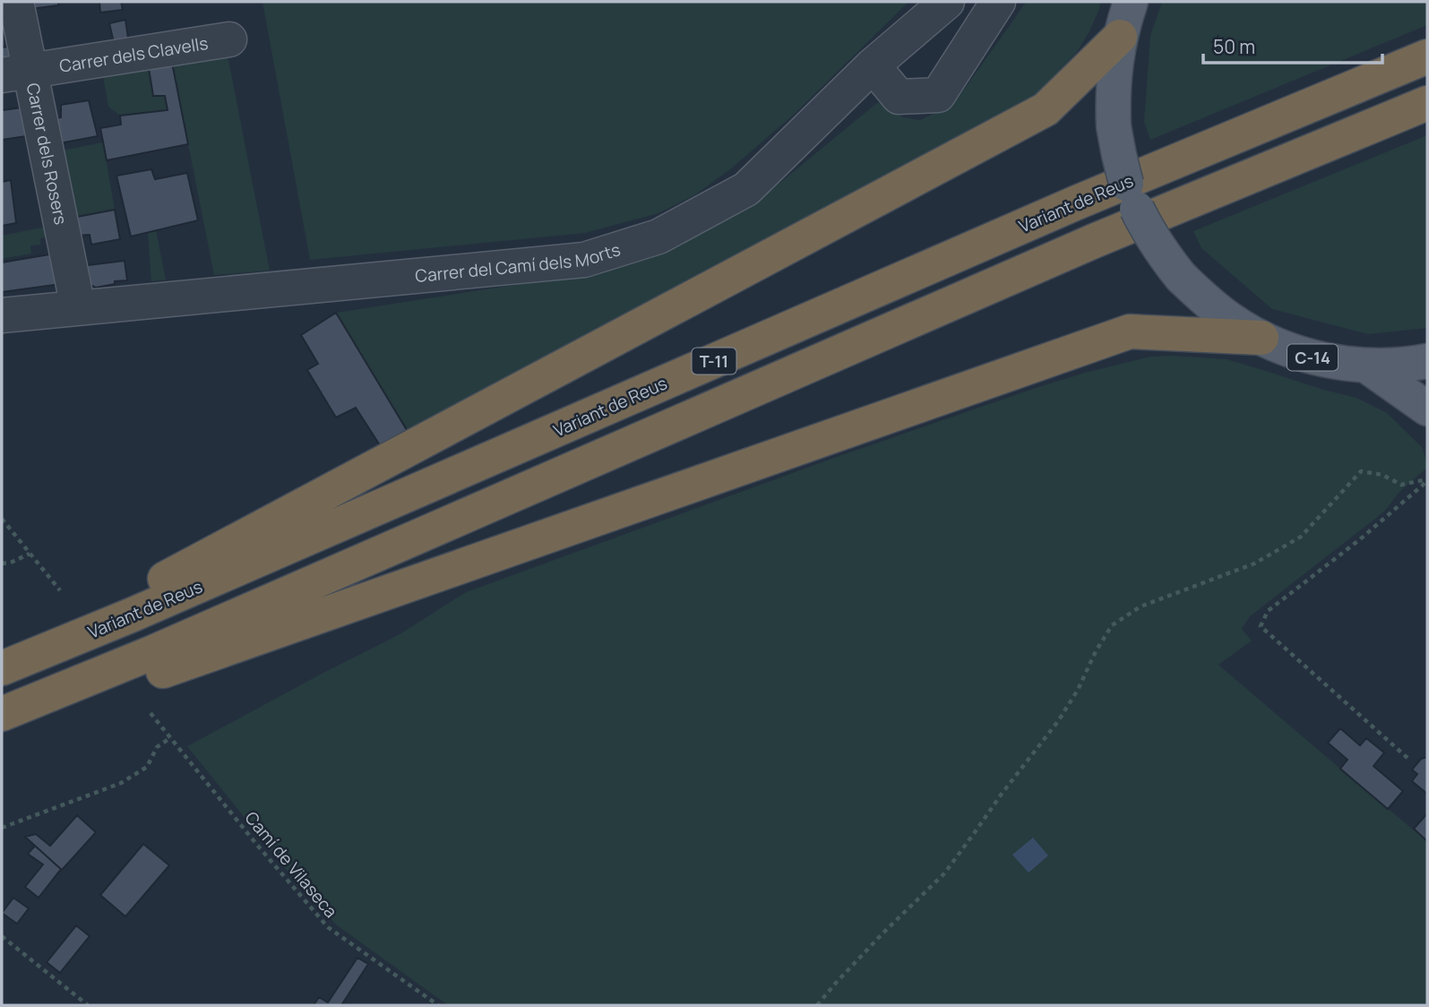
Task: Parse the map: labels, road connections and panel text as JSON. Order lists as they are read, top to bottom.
{
  "streets": {
    "highway": ["Variant de Reus", "T-11"],
    "main road": ["C-14"],
    "street": ["Carrer dels Clavells", "Carrer dels Rosers", "Carrer del Camí dels Morts"],
    "path": ["Camí de Vilaseca"]
  },
  "crossings": [
    ["Carrer dels Clavells", "Carrer dels Rosers"],
    ["Carrer dels Rosers", "Carrer del Camí dels Morts"]
  ],
  "scale_bar": "50 m"
}
